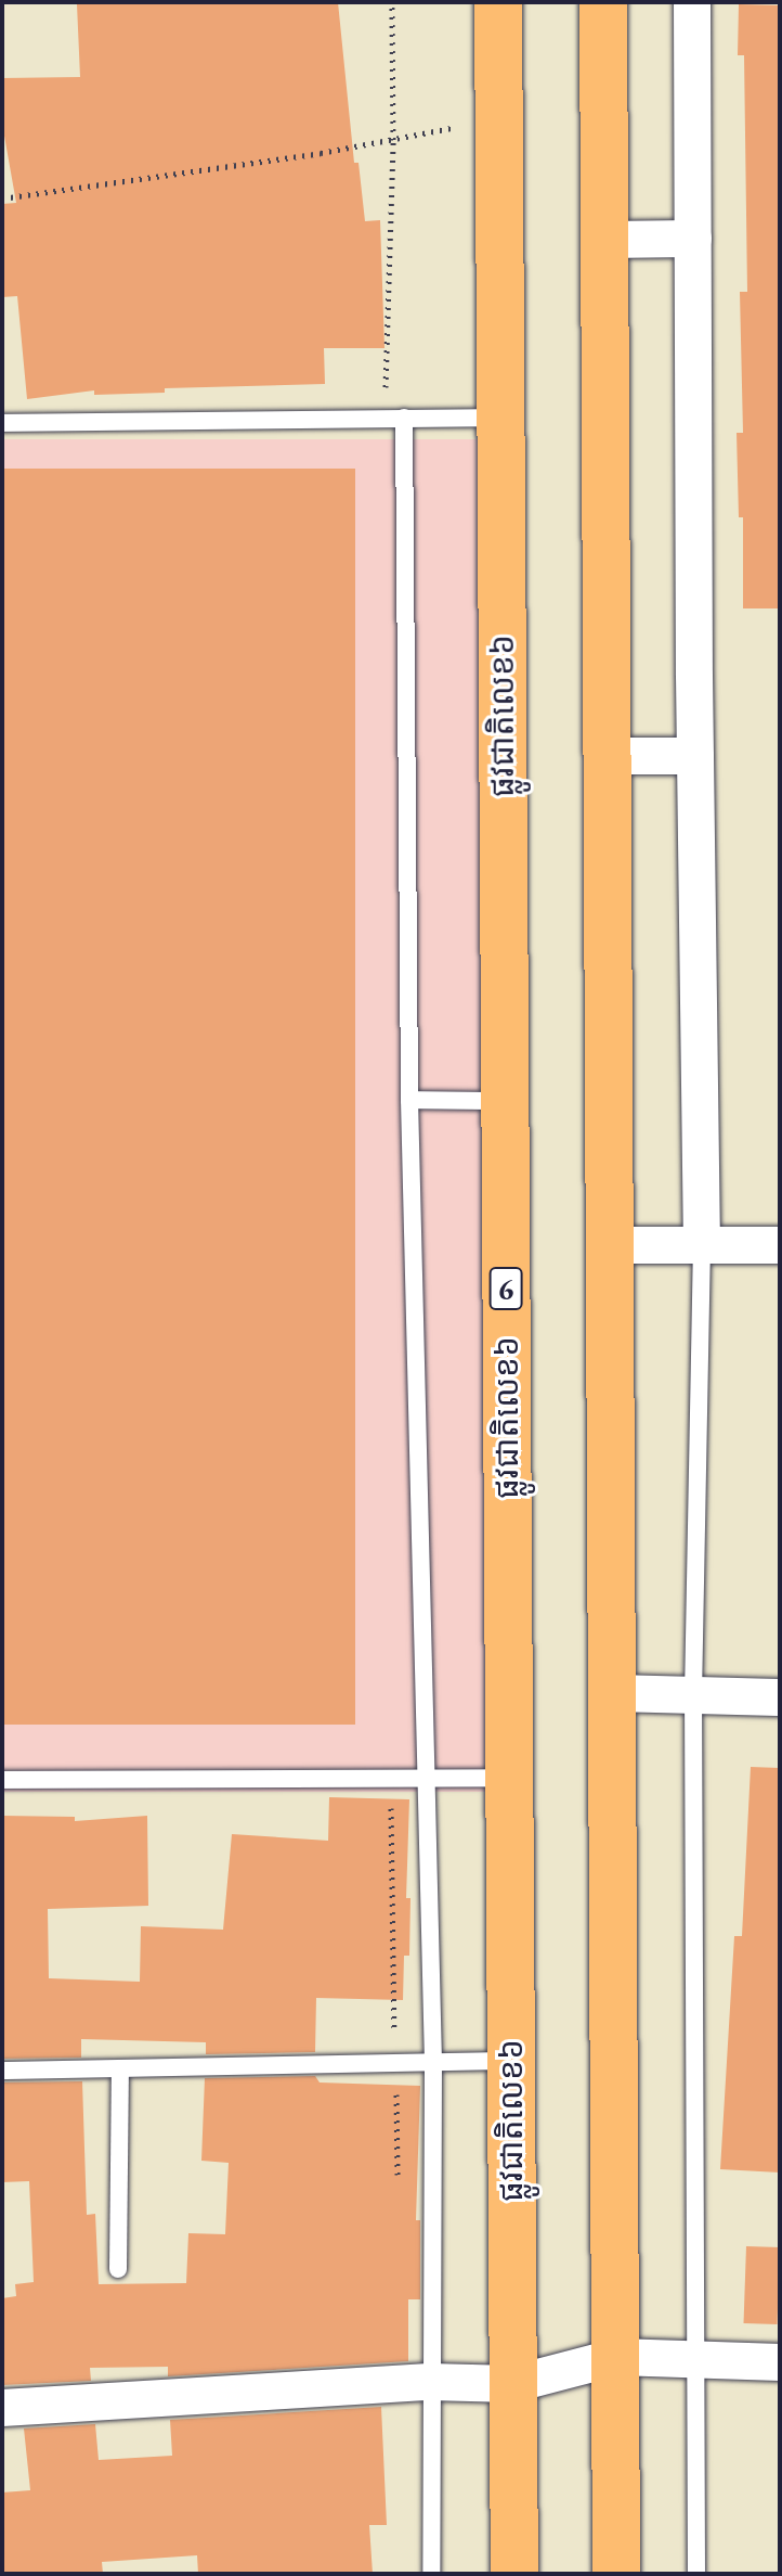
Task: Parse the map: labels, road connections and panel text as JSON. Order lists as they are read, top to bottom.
{
  "streets": {
    "main road": ["ផ្លូវជាតិលេខ៦", "6"]
  }
}
